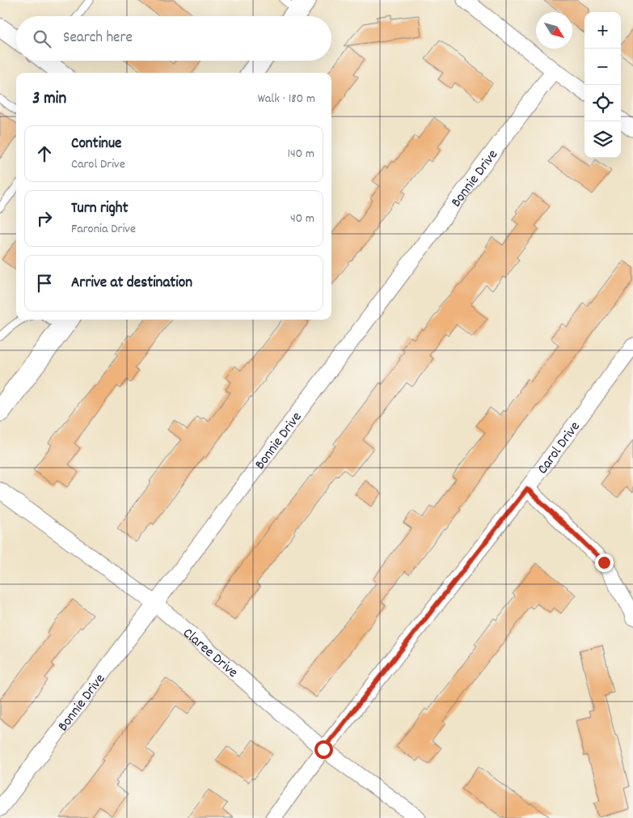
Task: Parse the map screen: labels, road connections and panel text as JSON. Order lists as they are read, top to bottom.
{
  "streets": {
    "street": ["Bonnie Drive", "Carol Drive", "Claree Drive"]
  },
  "crossings": [
    ["Bonnie Drive", "Claree Drive"],
    ["Carol Drive", "Claree Drive"]
  ],
  "north": "bottom right",
  "page": {
    "map_buttons": ["+", "−"],
    "search": "Search here",
    "heading": ["3 min", "Walk · 180 m"],
    "list": [
      ["Continue", "Carol Drive", "140 m"],
      ["Turn right", "Faronia Drive", "40 m"],
      "Arrive at destination"
    ]
  }
}
